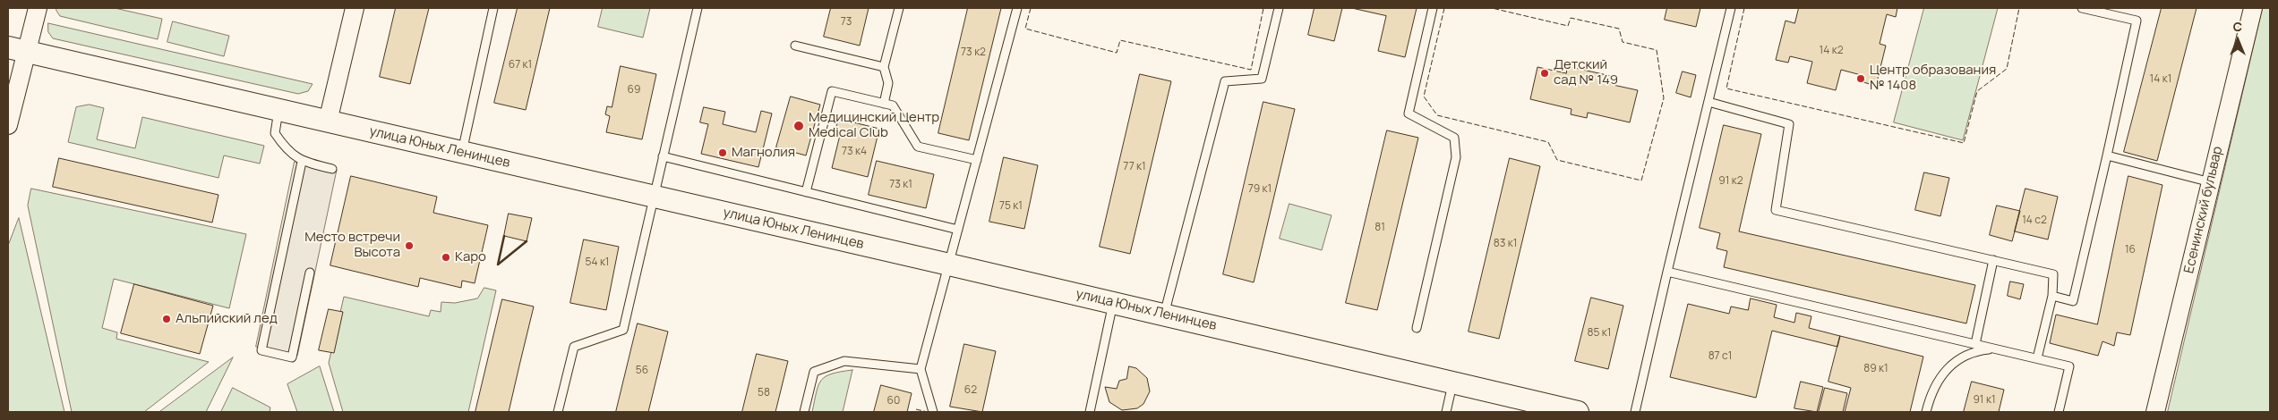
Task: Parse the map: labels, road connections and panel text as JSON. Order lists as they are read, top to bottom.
{
  "streets": {
    "main road": ["улица Юных Ленинцев"],
    "street": ["Есенинский бульвар"]
  },
  "places": [
    "Детский сад № 149",
    "Центр образования № 1408",
    "Медицинский Центр Medical Club",
    "Магнолия",
    "Место встречи Высота",
    "Kapo",
    "Альпийский лед"
  ],
  "house_numbers": [
    "73",
    "14 к2",
    "73 к2",
    "67 к1",
    "14 к1",
    "69",
    "73 к4",
    "77 к1",
    "91 к2",
    "73 к1",
    "79 к1",
    "75 к1",
    "14 с2",
    "81",
    "83 к1",
    "16",
    "54 к1",
    "85 к1",
    "87 с1",
    "89 к1",
    "56",
    "62",
    "58",
    "91 к1",
    "60"
  ],
  "north": "top"
}
